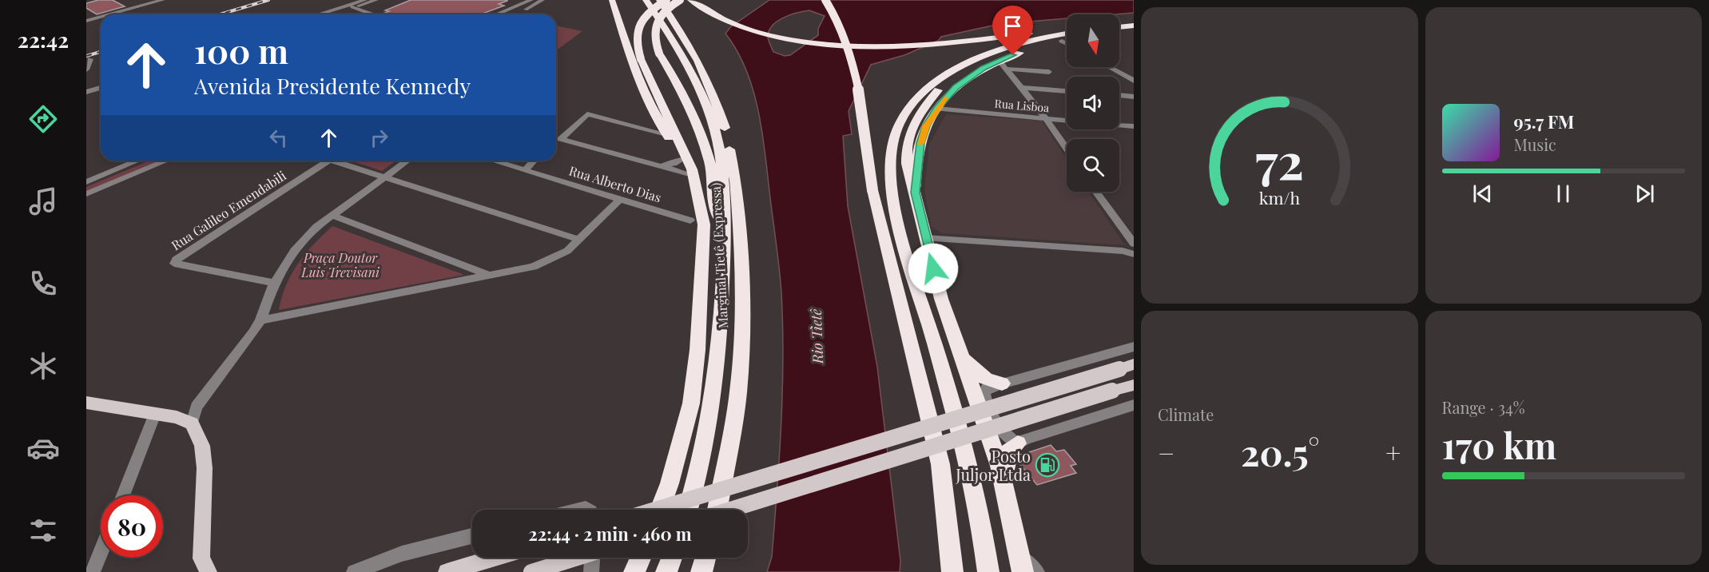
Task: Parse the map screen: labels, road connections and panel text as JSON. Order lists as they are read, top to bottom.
{
  "streets": {
    "highway": ["Marginal Tietê (Expressa)"],
    "street": ["Rua Lisboa", "Rua Alberto Dias", "Rua Galileo Emendabili"]
  },
  "water": ["Rio Tietê"],
  "parks": ["Praça Doutor Luis Trevisani"],
  "places": {
    "fuel station": ["Posto Juljor Ltda"]
  },
  "north": "bottom",
  "page": {
    "tabs": "22:42",
    "turn": ["100 m", "Avenida Presidente Kennedy"],
    "song": ["95.7 FM", "Music"],
    "tile": [
      "Climate",
      ["Range · 34%", "170 km"]
    ],
    "heat": ["−", "20.5°", "+"],
    "limit": "80",
    "trip": "22:44 · 2 min · 460 m",
    "gauge": ["72", "km/h"]
  }
}
